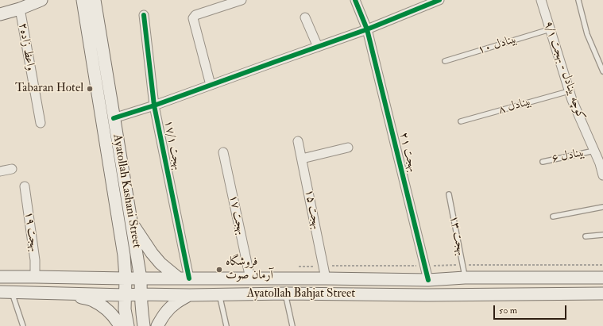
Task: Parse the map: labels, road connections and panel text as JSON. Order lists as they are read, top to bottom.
{
  "streets": {
    "main road": ["Ayatollah Kashani Street", "Ayatollah Bahjat Street"],
    "street": [
      "واعظ زاده۲",
      "کوچه بینادل - بهجت ۹/۱",
      "بهجت ۱۷/۱",
      "بهجت ۲۱",
      "بهجت ۱۵",
      "بهجت ۱۷",
      "بهجت ۱۹"
    ],
    "lane": [
      "بینادل ۱۰",
      "بینادل ۸",
      "بینادل ۶",
      "بهجت ۱۳"
    ]
  },
  "crossings": [
    ["بینادل ۱۰", "کوچه بینادل - بهجت ۹/۱"],
    ["کوچه بینادل - بهجت ۹/۱", "بینادل ۸"],
    ["کوچه بینادل - بهجت ۹/۱", "بینادل ۶"],
    ["بهجت ۱۷/۱", "Ayatollah Bahjat Street"],
    ["بهجت ۲۱", "Ayatollah Bahjat Street"],
    ["Ayatollah Kashani Street", "Ayatollah Bahjat Street"],
    ["بهجت ۱۵", "Ayatollah Bahjat Street"],
    ["بهجت ۱۷", "Ayatollah Bahjat Street"],
    ["بهجت ۱۹", "Ayatollah Bahjat Street"],
    ["بهجت ۱۳", "Ayatollah Bahjat Street"]
  ],
  "places": ["Tabaran Hotel", "فروشگاه آرمان صوت"],
  "scale_bar": "50 m"
}
